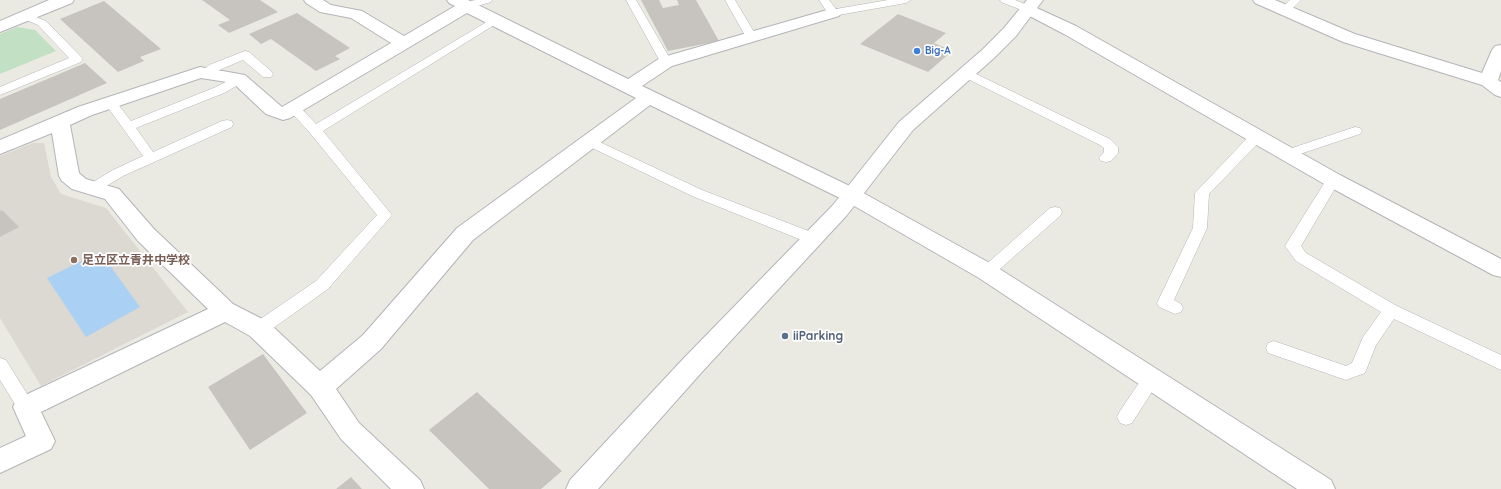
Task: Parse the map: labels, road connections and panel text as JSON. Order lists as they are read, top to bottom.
{
  "places": ["Big-A", "足立区立青井中学校", "iiParking"]
}
